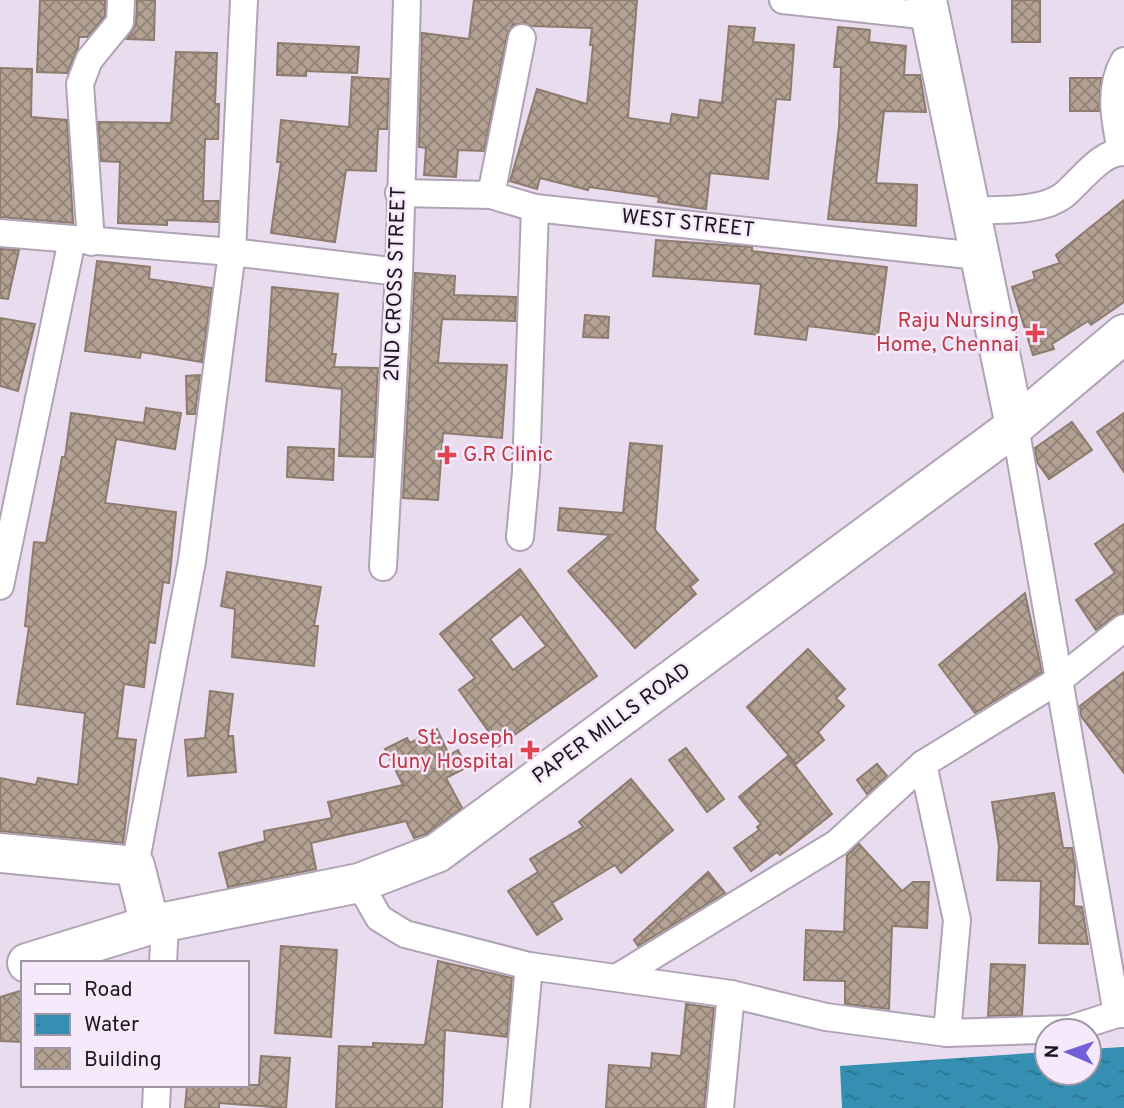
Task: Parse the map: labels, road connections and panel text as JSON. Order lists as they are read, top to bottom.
{
  "streets": {
    "main road": ["PAPER MILLS ROAD"],
    "street": ["WEST STREET", "2ND CROSS STREET"]
  },
  "crossings": [
    ["WEST STREET", "2ND CROSS STREET"]
  ],
  "places": {
    "health": ["Raju Nursing Home, Chennai", "G.R Clinic", "St. Joseph Cluny Hospital"]
  },
  "legend": ["Road", "Water", "Building"],
  "north": "left"
}
